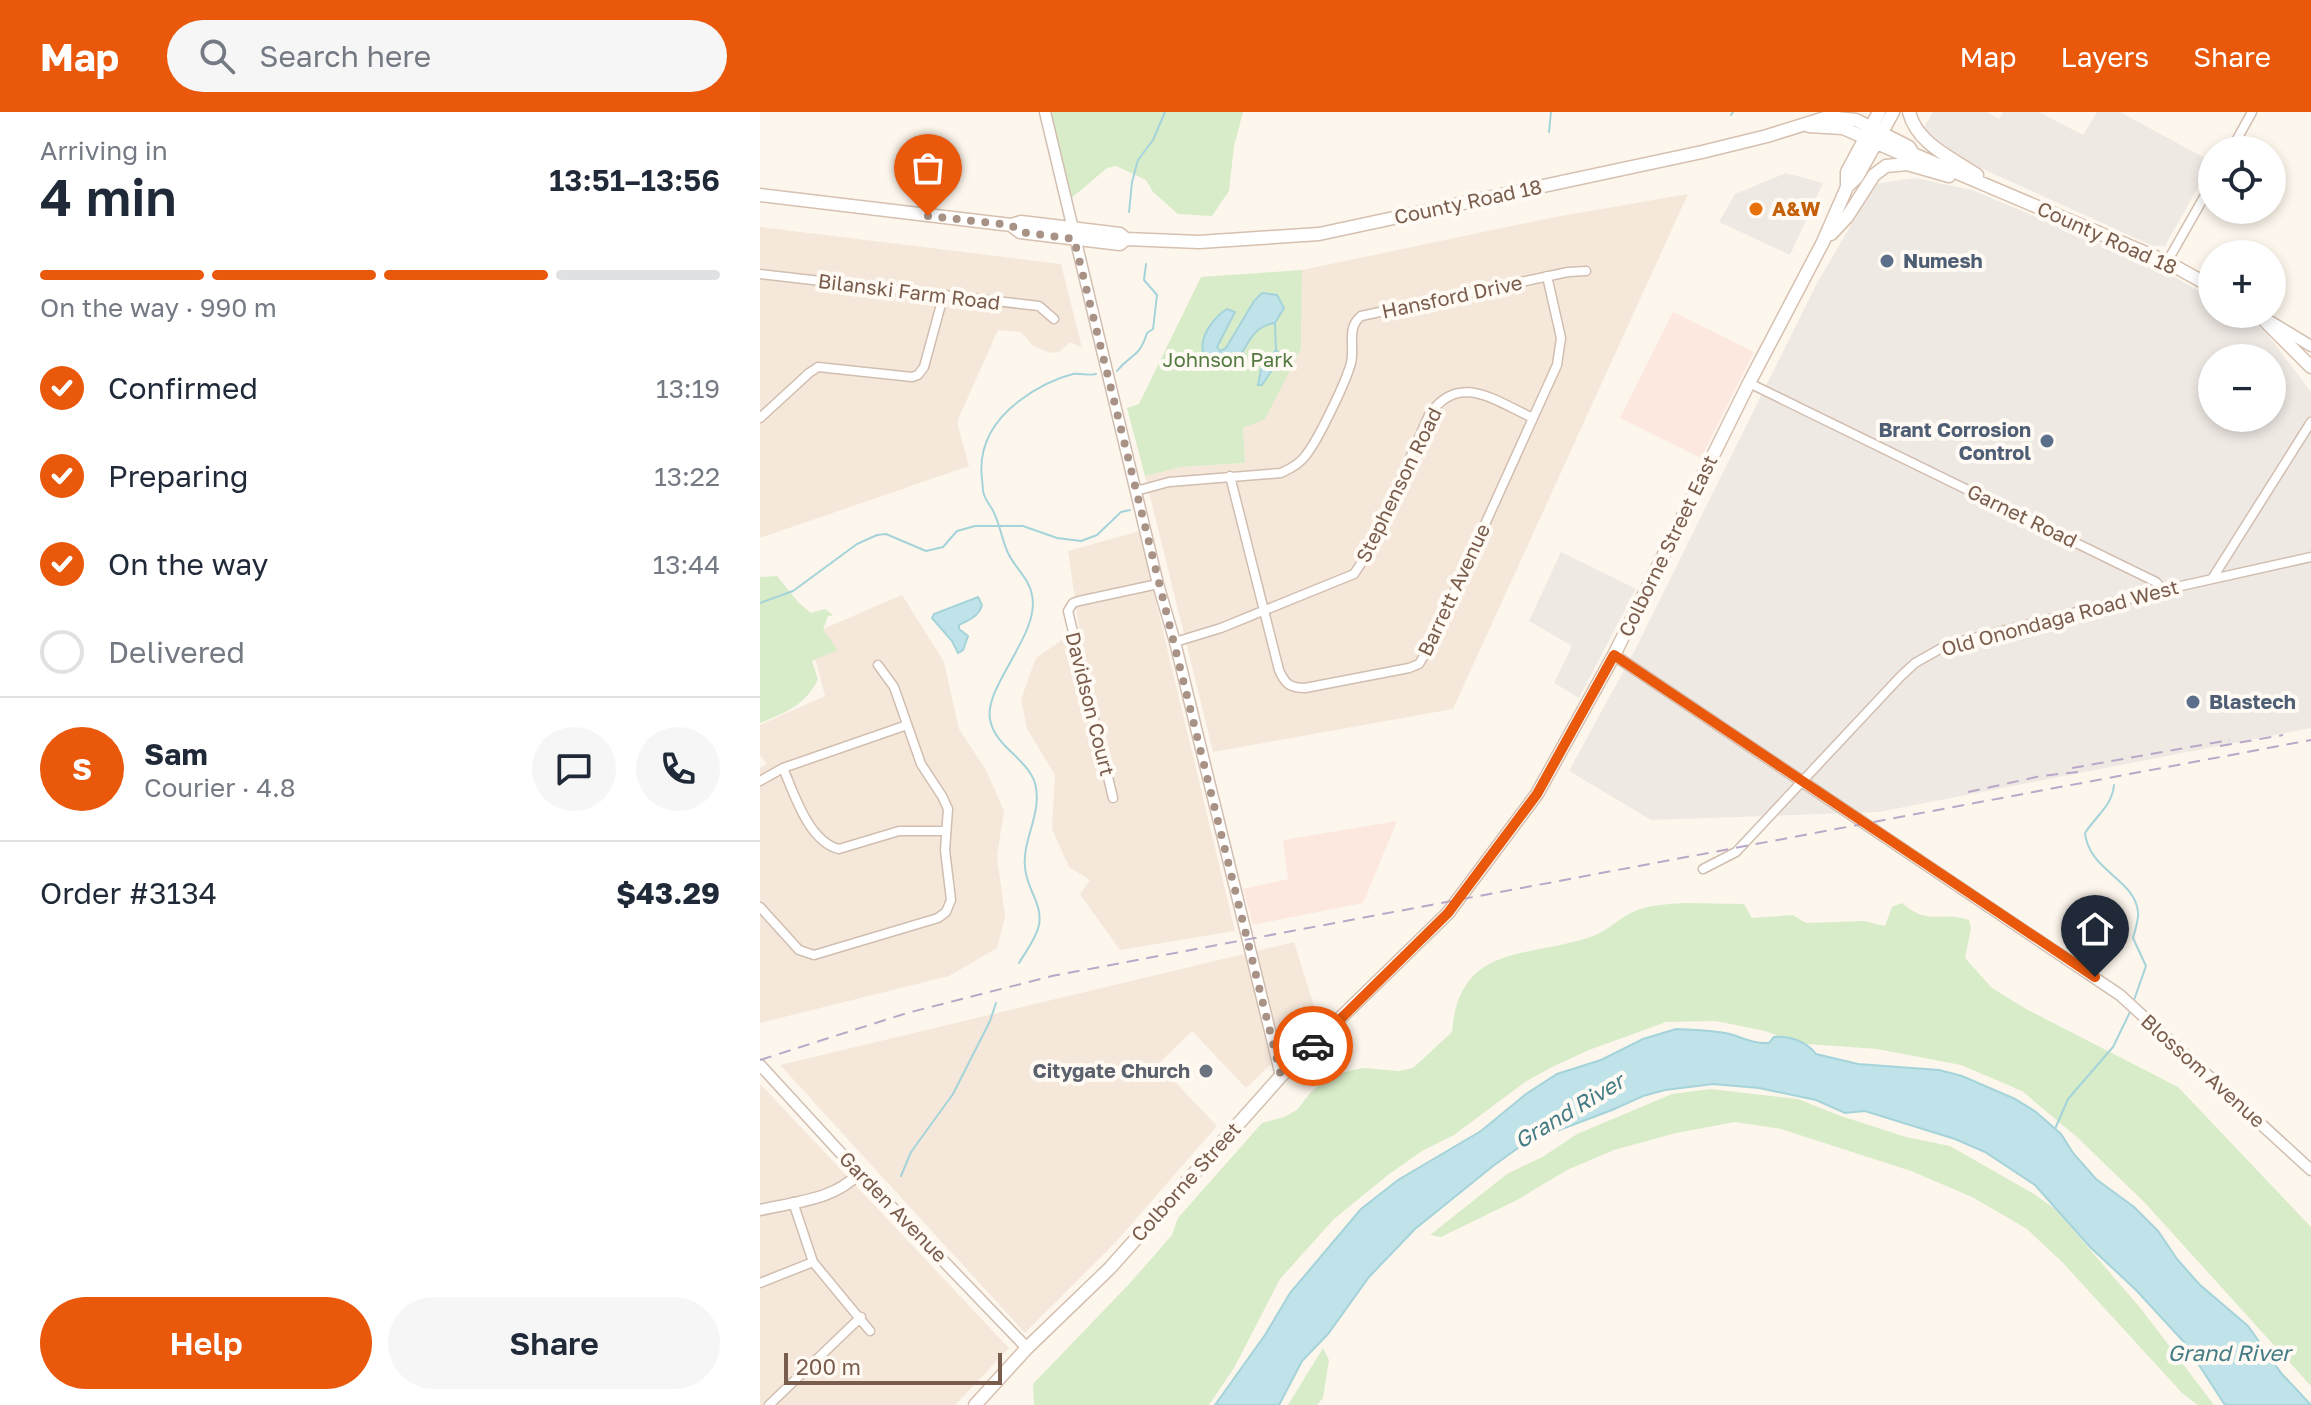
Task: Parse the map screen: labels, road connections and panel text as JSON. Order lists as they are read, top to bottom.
{
  "streets": {
    "main road": ["County Road 18", "Colborne Street East", "Colborne Street"],
    "street": [
      "Bilanski Farm Road",
      "Hansford Drive",
      "Stephenson Road",
      "Garnet Road",
      "Barrett Avenue",
      "Old Onondaga Road West",
      "Davidson Court",
      "Blossom Avenue",
      "Garden Avenue"
    ]
  },
  "crossings": [
    ["County Road 18", "Colborne Street East"],
    ["Hansford Drive", "Barrett Avenue"],
    ["Stephenson Road", "Barrett Avenue"],
    ["Garnet Road", "Colborne Street East"],
    ["Garnet Road", "Old Onondaga Road West"],
    ["Colborne Street East", "Blossom Avenue"],
    ["Colborne Street East", "Colborne Street"],
    ["Old Onondaga Road West", "Blossom Avenue"],
    ["Colborne Street", "Garden Avenue"]
  ],
  "water": ["Grand River"],
  "parks": ["Johnson Park"],
  "places": [
    "A&W",
    "Numesh",
    "Brant Corrosion Control",
    "Blastech",
    "Citygate Church"
  ],
  "scale_bar": "200 m",
  "page": {
    "header": "Map",
    "search": "Search here",
    "nav": ["Map", "Layers", "Share"],
    "heading": ["4 min", "Arriving in", "13:51–13:56"],
    "panel": [
      "Sam",
      "Courier · 4.8",
      "Order #3134",
      "$43.29"
    ],
    "map_buttons": ["+", "−"],
    "bar": "On the way · 990 m",
    "list": [
      ["Confirmed", "13:19"],
      ["Preparing", "13:22"],
      ["On the way", "13:44"],
      "Delivered"
    ],
    "round": "S",
    "buttons": ["Help", "Share"],
    "scale": "200 m"
  }
}
